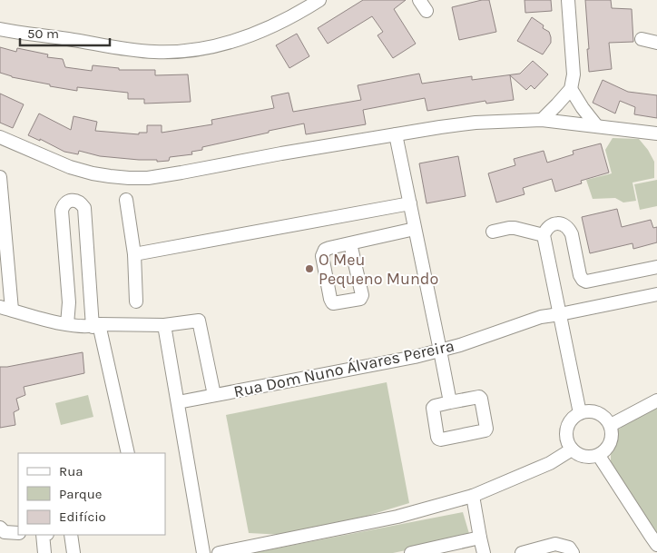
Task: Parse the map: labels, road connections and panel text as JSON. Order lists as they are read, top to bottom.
{
  "streets": {
    "street": ["Rua Dom Nuno Álvares Pereira"]
  },
  "places": ["O Meu Pequeno Mundo"],
  "legend": ["Rua", "Parque", "Edifício"],
  "scale_bar": "50 m"
}
